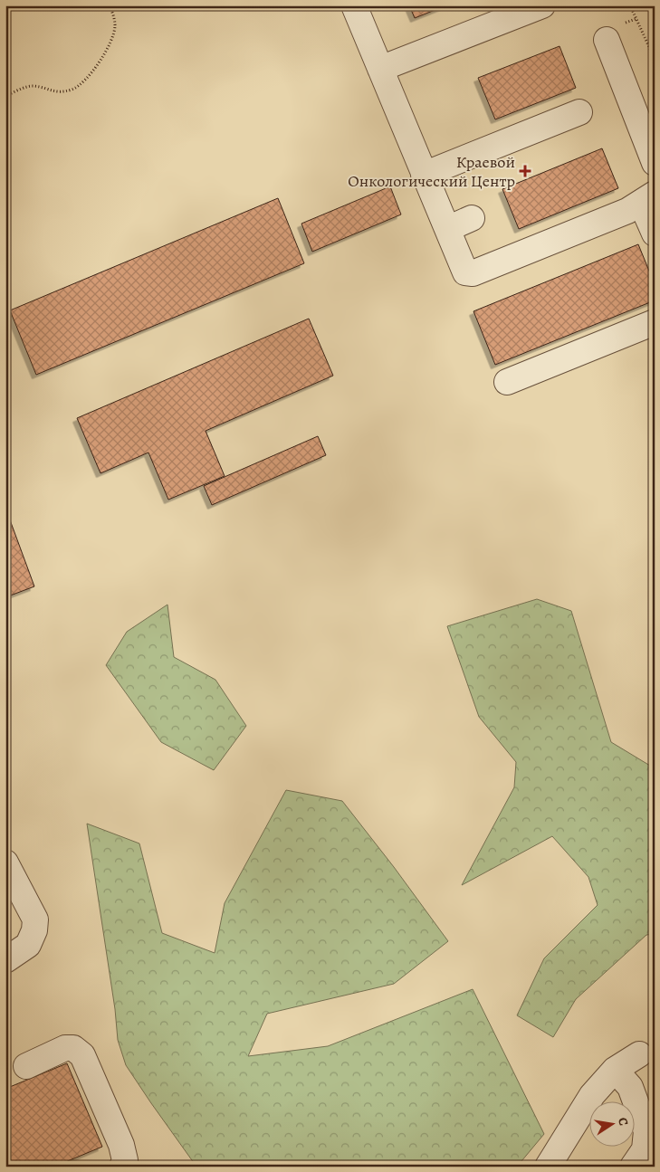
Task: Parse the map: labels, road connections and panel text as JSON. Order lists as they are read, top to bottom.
{
  "places": {
    "health": ["Краевой Онкологический Центр"]
  },
  "north": "right"
}
